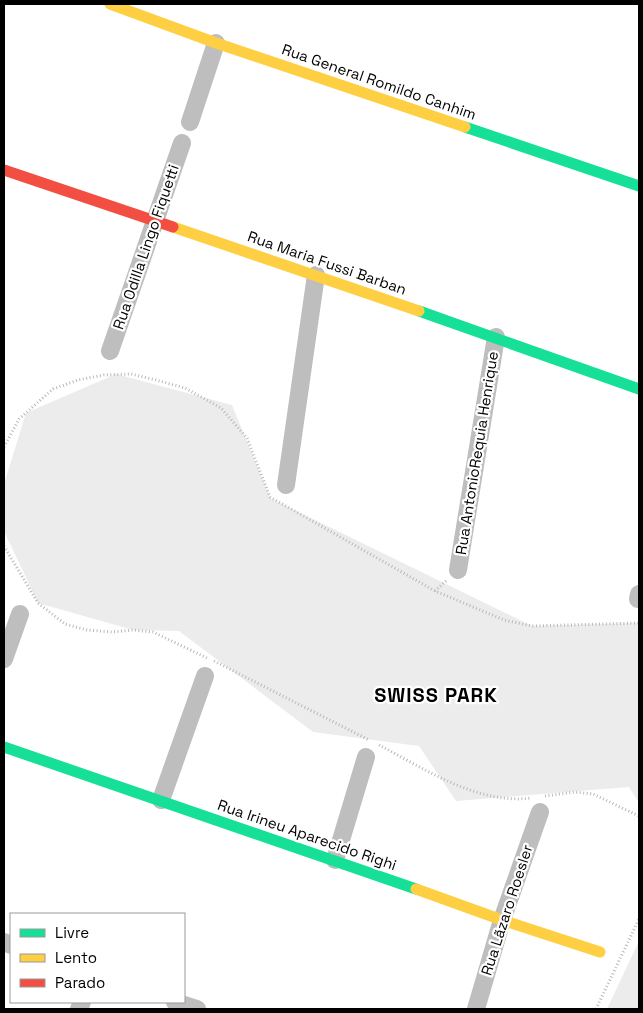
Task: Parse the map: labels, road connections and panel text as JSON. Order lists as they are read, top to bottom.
{
  "streets": {
    "street": [
      "Rua General Romildo Canhim",
      "Rua Odilla Lingo Fiquetti",
      "Rua Maria Fussi Barban",
      "Rua AntonioRequia Henrique",
      "Rua Irineu Aparecido Righi",
      "Rua Lãzaro Roesler"
    ]
  },
  "crossings": [
    ["Rua Odilla Lingo Fiquetti", "Rua Maria Fussi Barban"],
    ["Rua Maria Fussi Barban", "Rua AntonioRequia Henrique"],
    ["Rua Irineu Aparecido Righi", "Rua Lãzaro Roesler"]
  ],
  "districts": ["SWISS PARK"],
  "legend": ["Livre", "Lento", "Parado"]
}
